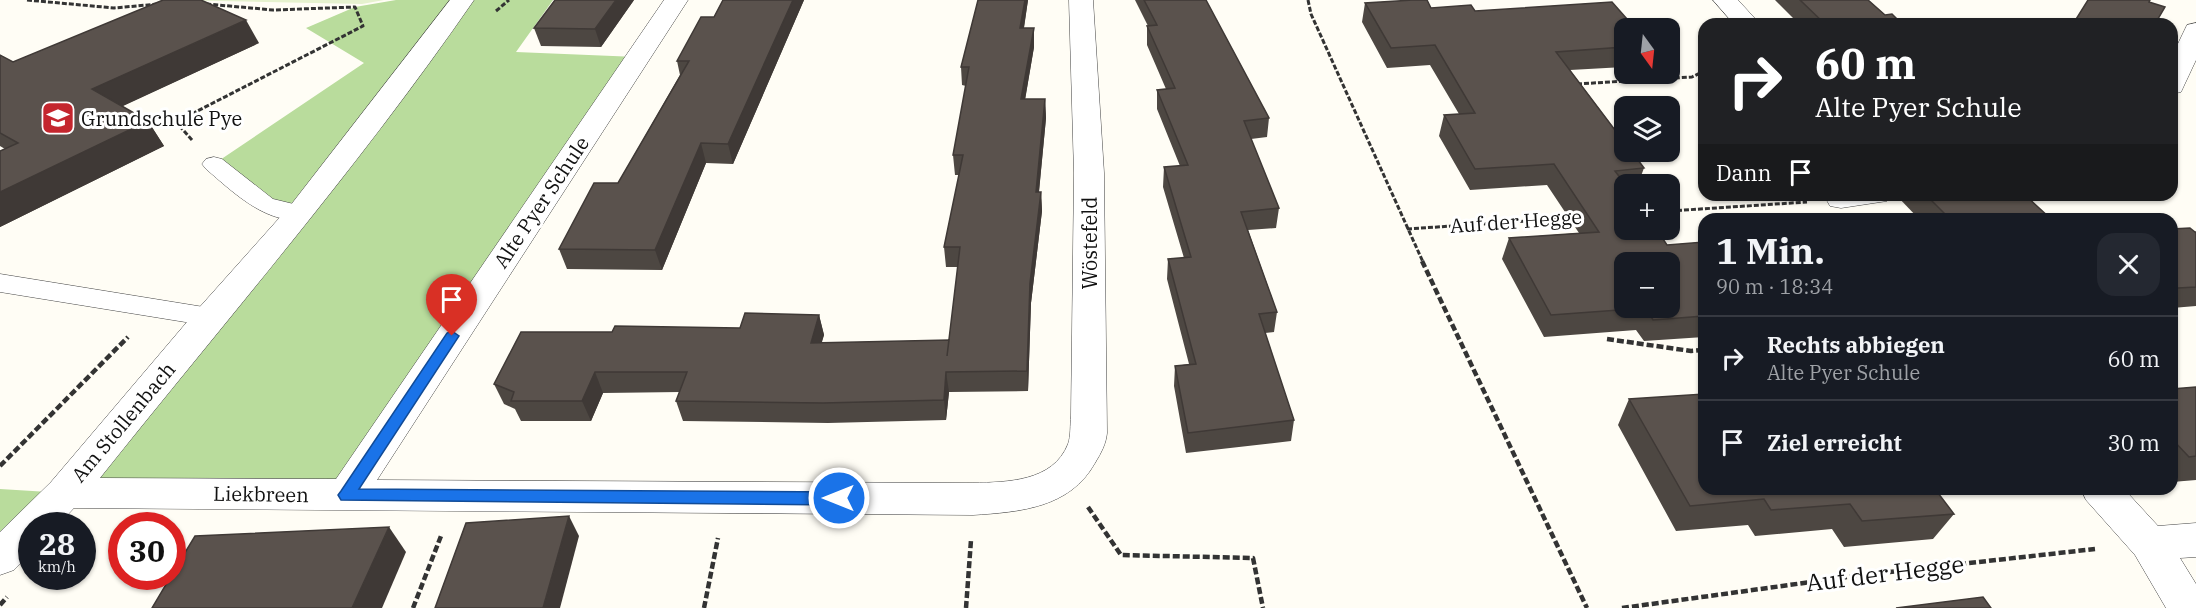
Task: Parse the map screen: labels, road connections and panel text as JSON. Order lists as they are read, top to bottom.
{
  "streets": {
    "street": [
      "Alte Pyer Schule",
      "Wöstefeld",
      "Am Stollenbach",
      "Liekbreen"
    ],
    "path": ["Auf der Hegge"]
  },
  "crossings": [
    ["Alte Pyer Schule", "Liekbreen"],
    ["Wöstefeld", "Liekbreen"],
    ["Am Stollenbach", "Liekbreen"]
  ],
  "places": {
    "school or university": ["Grundschule Pye"]
  },
  "north": "bottom",
  "page": {
    "map_buttons": ["+", "−"],
    "turn": ["60 m", "Alte Pyer Schule"],
    "then": "Dann",
    "heading": ["1 Min.", "90 m · 18:34"],
    "list": [
      {
        "name": "Rechts abbiegen",
        "note": "Alte Pyer Schule",
        "value": "60 m"
      },
      {
        "name": "Ziel erreicht",
        "value": "30 m"
      }
    ],
    "speed": "28 km/h",
    "limit": "30"
  }
}
